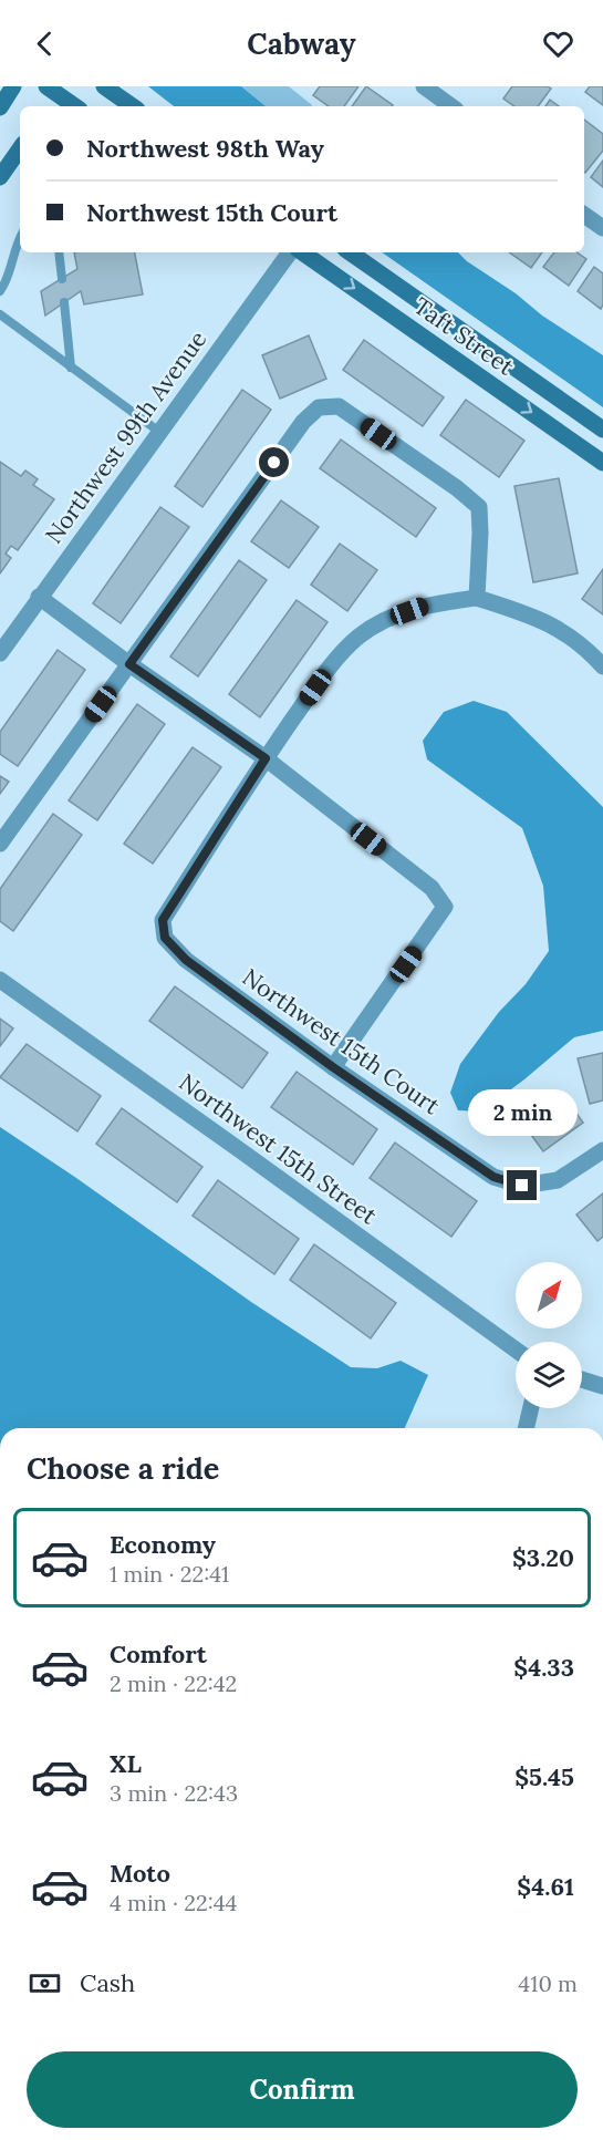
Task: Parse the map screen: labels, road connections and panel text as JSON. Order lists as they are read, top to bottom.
{
  "streets": {
    "street": [
      "Taft Street",
      "Northwest 99th Avenue",
      "Northwest 15th Court",
      "Northwest 15th Street"
    ]
  },
  "north": "top right",
  "page": {
    "header": "Cabway",
    "banner": ["Northwest 98th Way", "Northwest 15th Court"],
    "bubble": "2 min",
    "heading": "Choose a ride",
    "list": [
      {
        "name": "Economy",
        "note": "1 min · 22:41",
        "value": "$3.20"
      },
      {
        "name": "Comfort",
        "note": "2 min · 22:42",
        "value": "$4.33"
      },
      {
        "name": "XL",
        "note": "3 min · 22:43",
        "value": "$5.45"
      },
      {
        "name": "Moto",
        "note": "4 min · 22:44",
        "value": "$4.61"
      }
    ],
    "pay": ["Cash", "410 m"],
    "buttons": "Confirm"
  }
}
